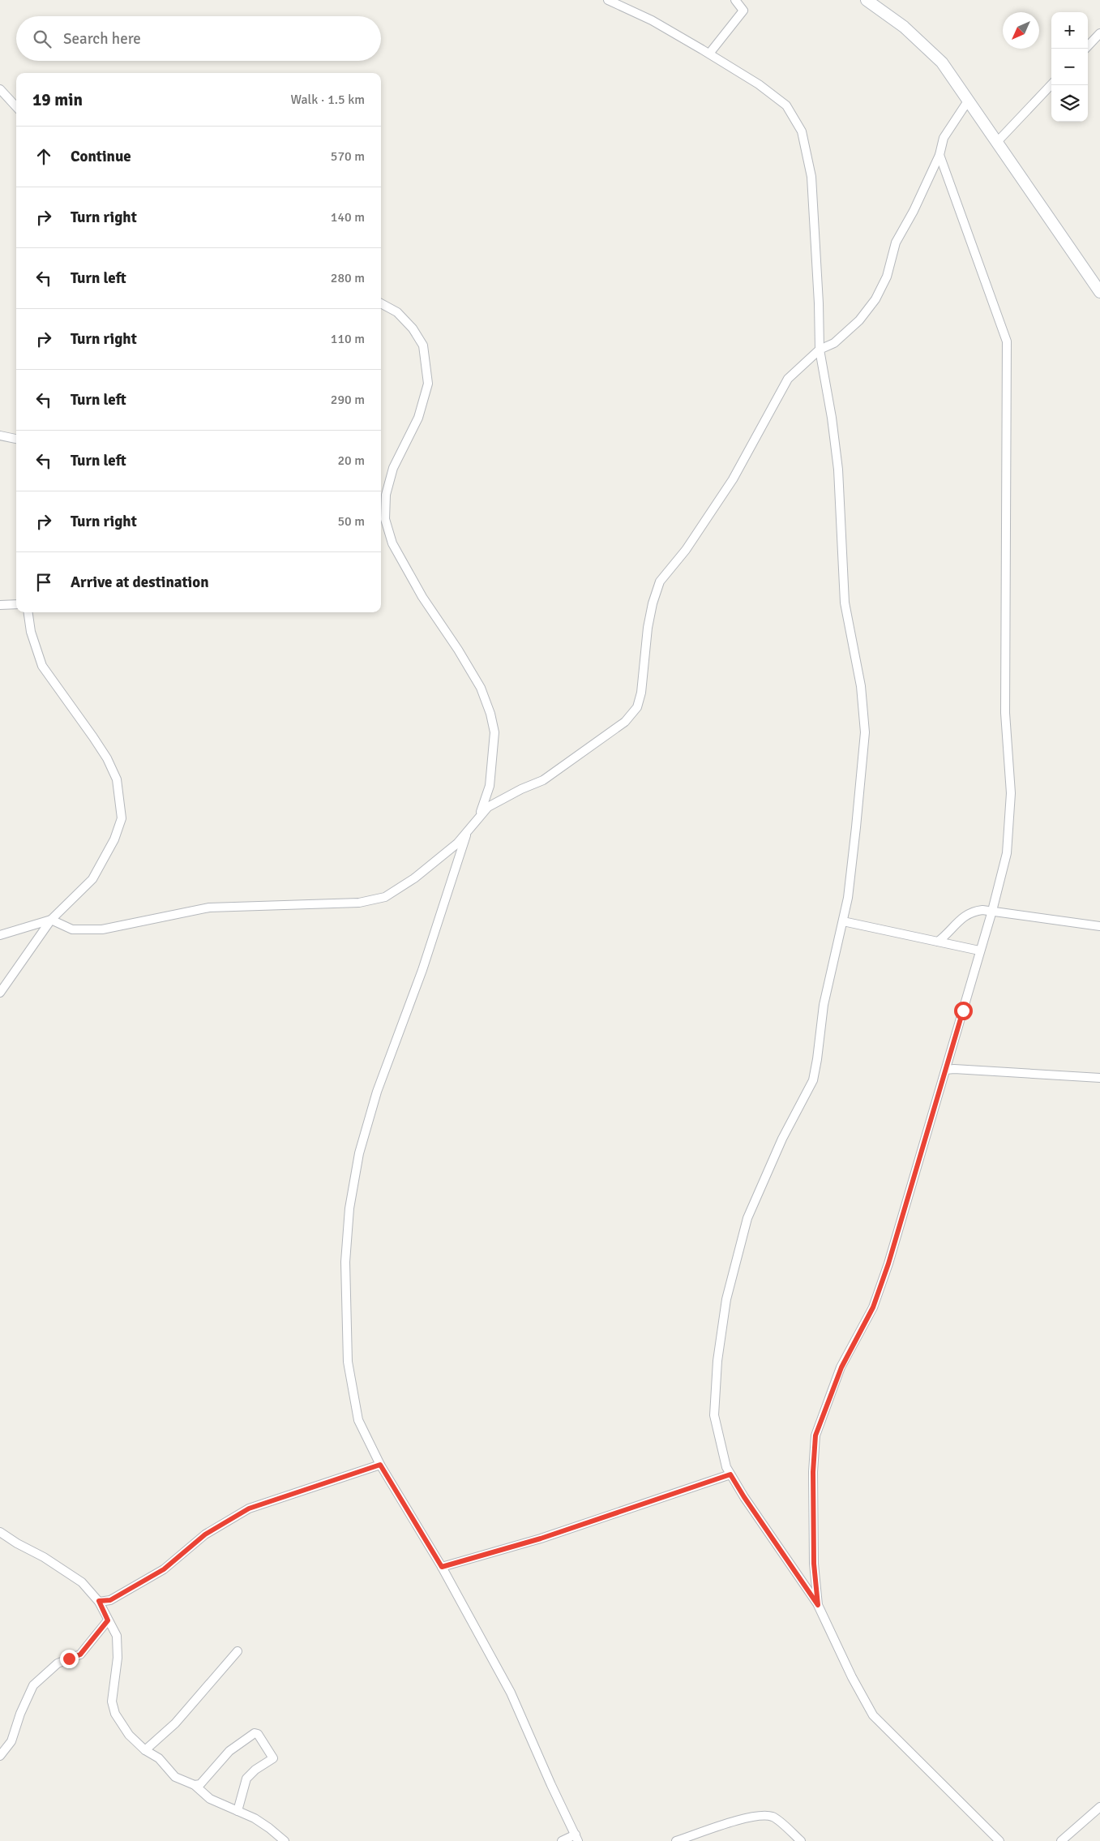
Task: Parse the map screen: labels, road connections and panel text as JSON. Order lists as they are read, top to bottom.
{
  "north": "bottom left",
  "page": {
    "map_buttons": ["+", "−"],
    "search": "Search here",
    "heading": ["19 min", "Walk · 1.5 km"],
    "list": [
      ["Continue", "570 m"],
      ["Turn right", "140 m"],
      ["Turn left", "280 m"],
      ["Turn right", "110 m"],
      ["Turn left", "290 m"],
      ["Turn left", "20 m"],
      ["Turn right", "50 m"],
      "Arrive at destination"
    ]
  }
}
